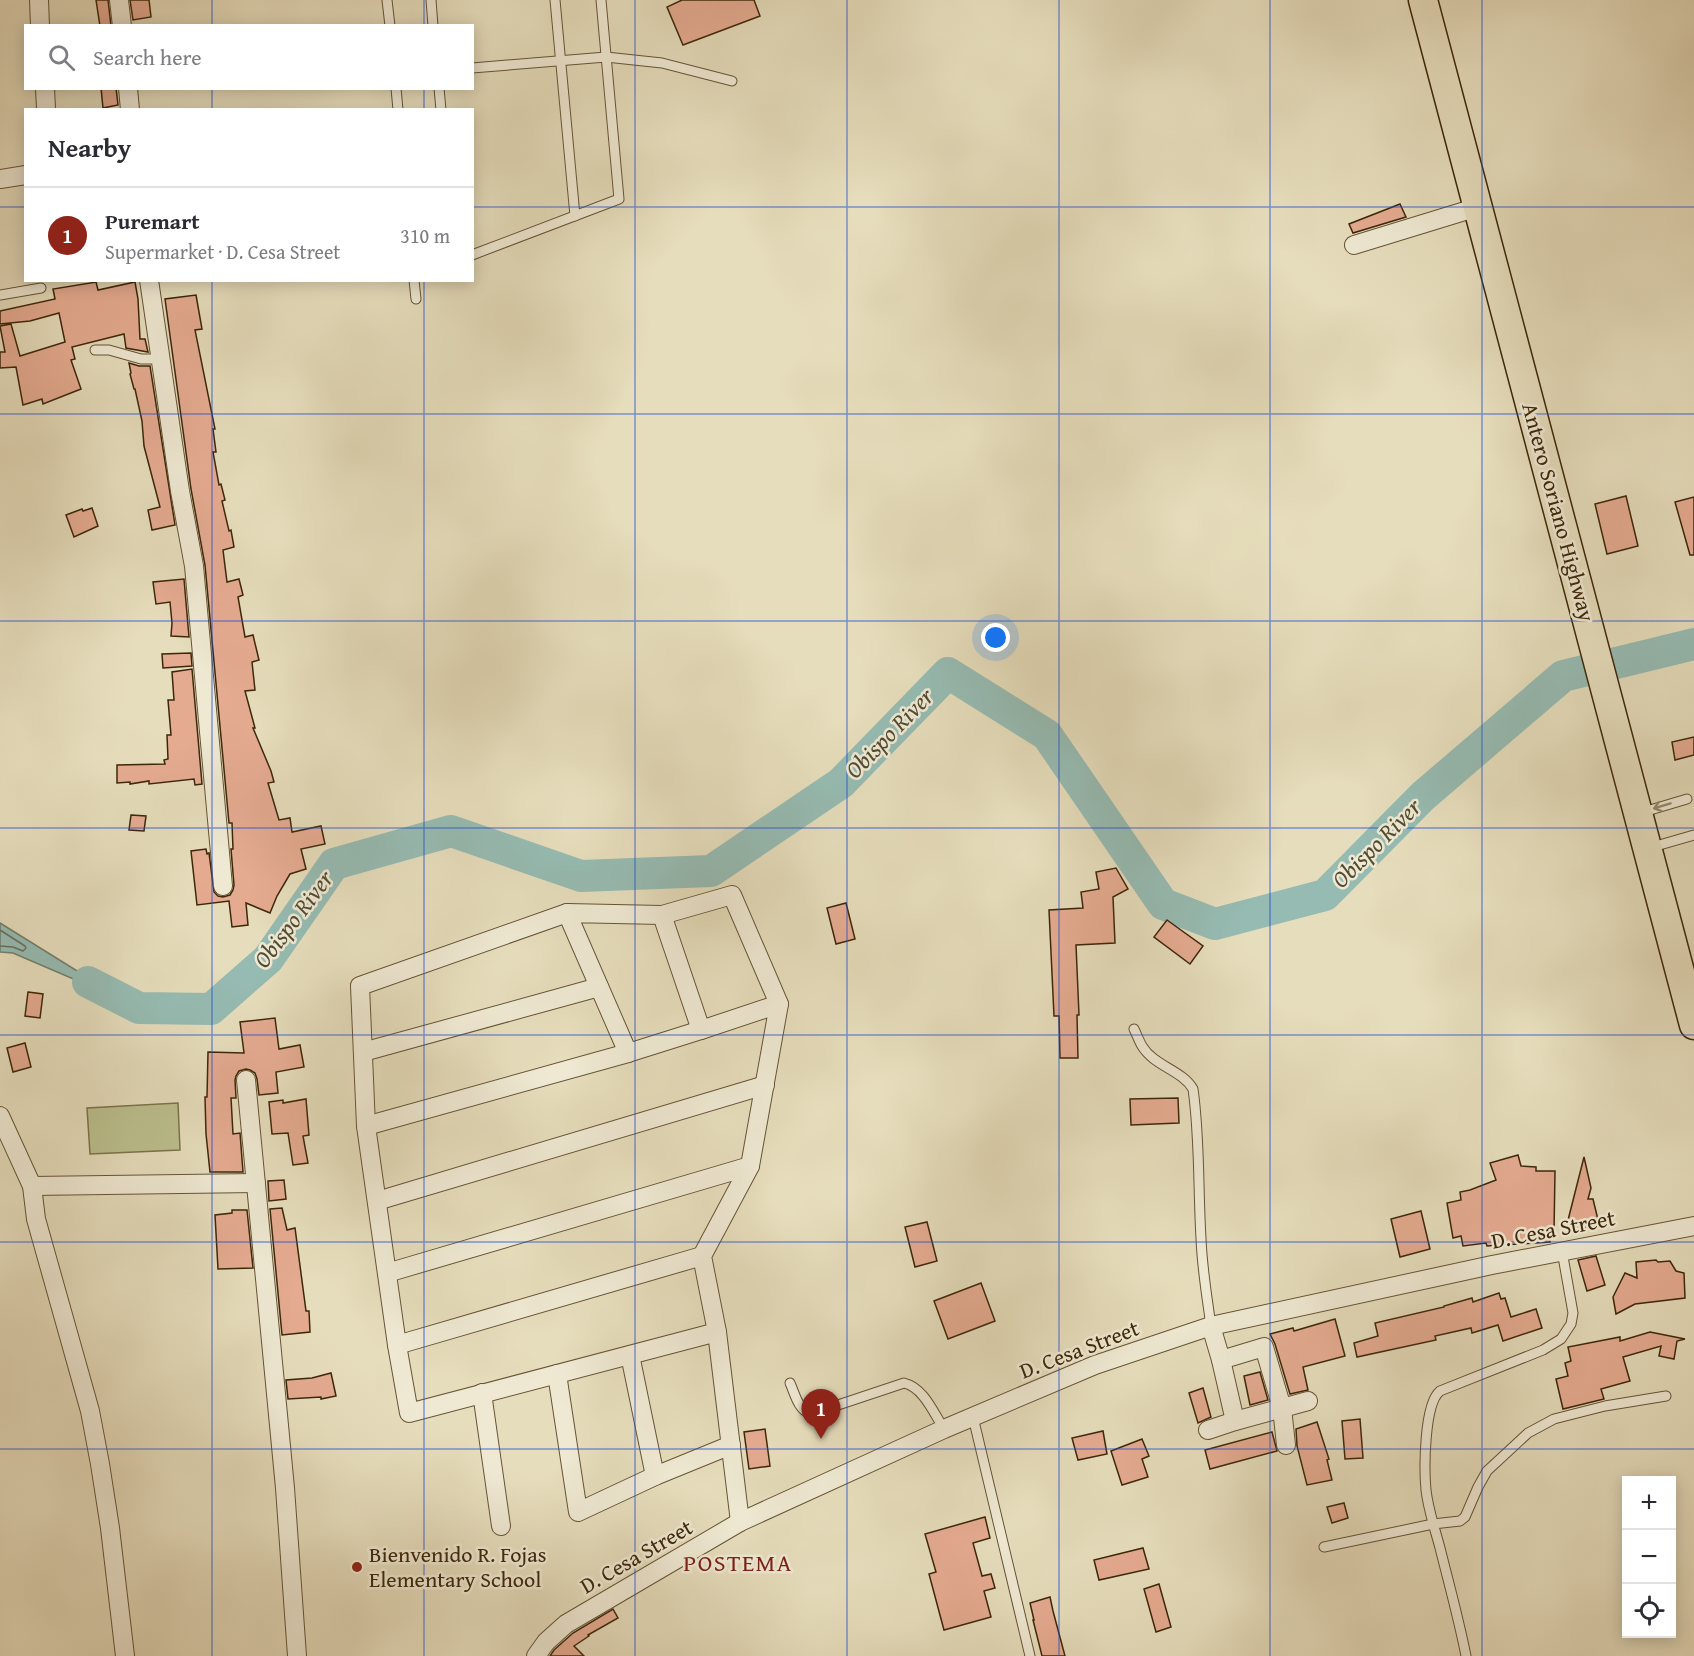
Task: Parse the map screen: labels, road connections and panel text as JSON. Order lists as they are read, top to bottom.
{
  "streets": {
    "main road": ["Antero Soriano Highway"],
    "street": ["D. Cesa Street"]
  },
  "districts": ["POSTEMA"],
  "water": ["Obispo River"],
  "places": ["Bienvenido R. Fojas Elementary School"],
  "page": {
    "search": "Search here",
    "heading": "Nearby",
    "list": [
      {
        "mark": "1",
        "name": "Puremart",
        "note": "Supermarket · D. Cesa Street",
        "value": "310 m"
      }
    ],
    "pins": "1",
    "map_buttons": ["+", "−"]
  }
}
